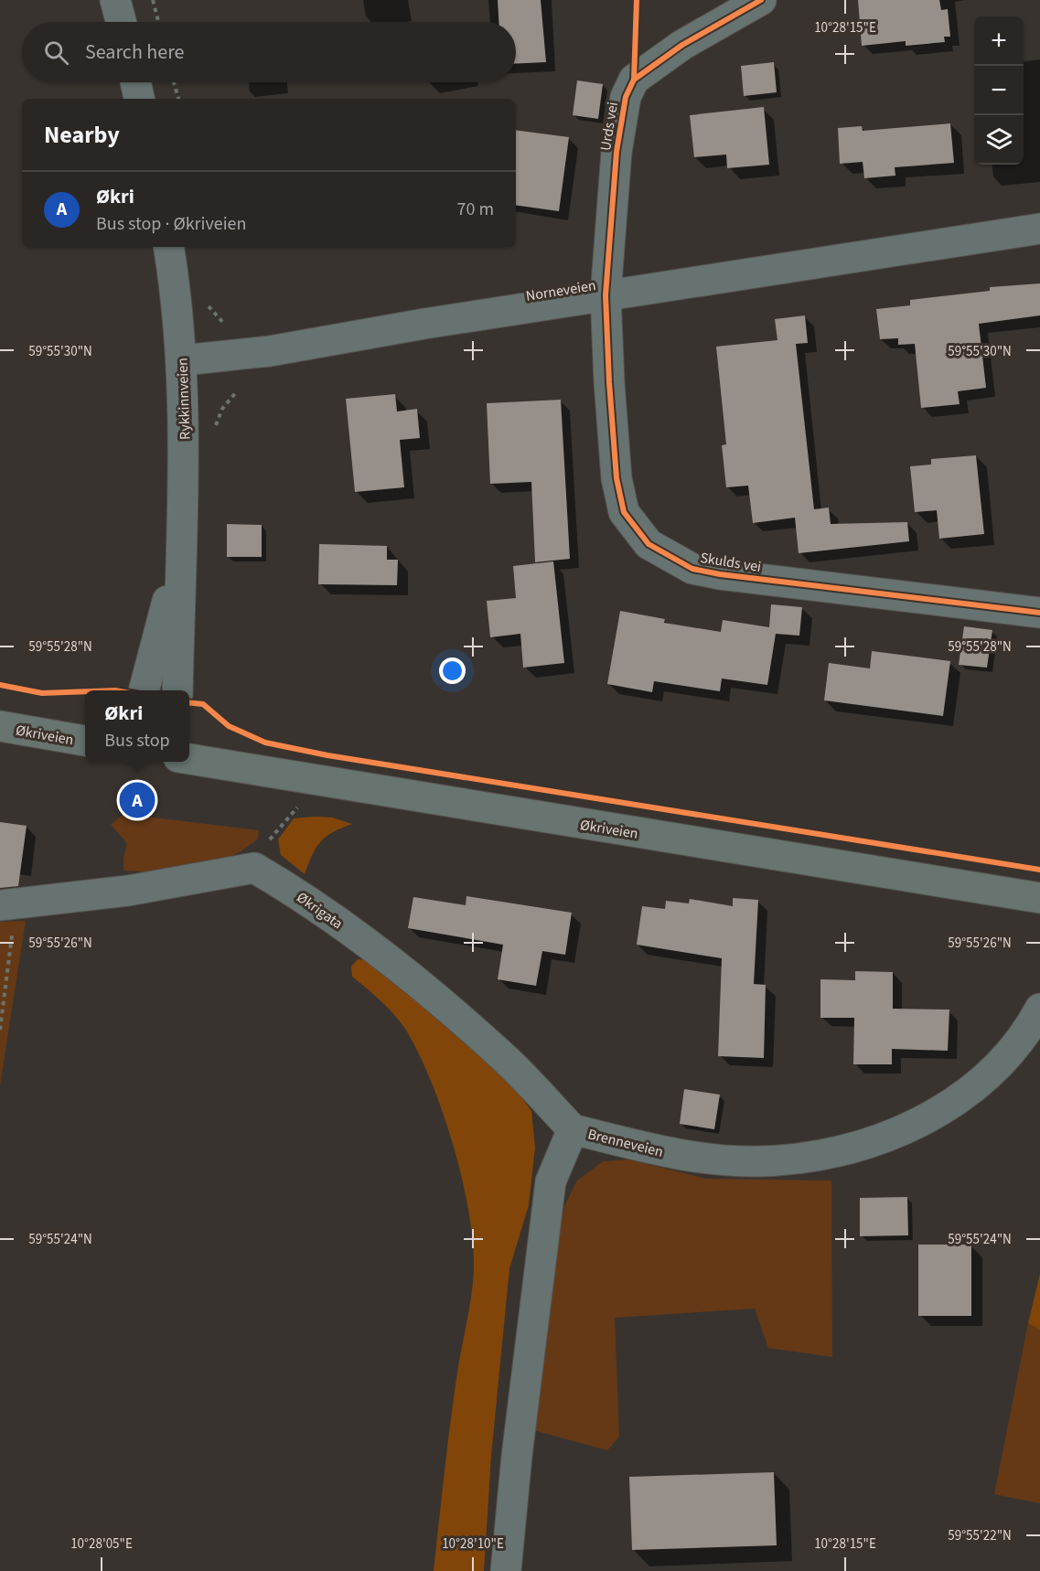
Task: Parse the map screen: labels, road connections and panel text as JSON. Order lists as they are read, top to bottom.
{
  "streets": {
    "main road": ["Økriveien"],
    "street": [
      "Urds vei",
      "Norneveien",
      "Rykkinnveien",
      "Skulds vei",
      "Økrigata",
      "Brenneveien"
    ]
  },
  "crossings": [
    ["Urds vei", "Norneveien"],
    ["Urds vei", "Skulds vei"],
    ["Norneveien", "Rykkinnveien"],
    ["Norneveien", "Skulds vei"],
    ["Økrigata", "Brenneveien"]
  ],
  "page": {
    "map_buttons": ["+", "−"],
    "search": "Search here",
    "heading": "Nearby",
    "list": [
      {
        "mark": "A",
        "name": "Økri",
        "note": "Bus stop · Økriveien",
        "value": "70 m"
      }
    ],
    "popup": ["Økri", "Bus stop"],
    "pins": "A"
  },
  "coordinates": [
    "10°28'15\"E",
    "59°55'30\"N",
    "59°55'28\"N",
    "59°55'26\"N",
    "59°55'24\"N",
    "59°55'22\"N",
    "10°28'05\"E",
    "10°28'10\"E"
  ]
}
